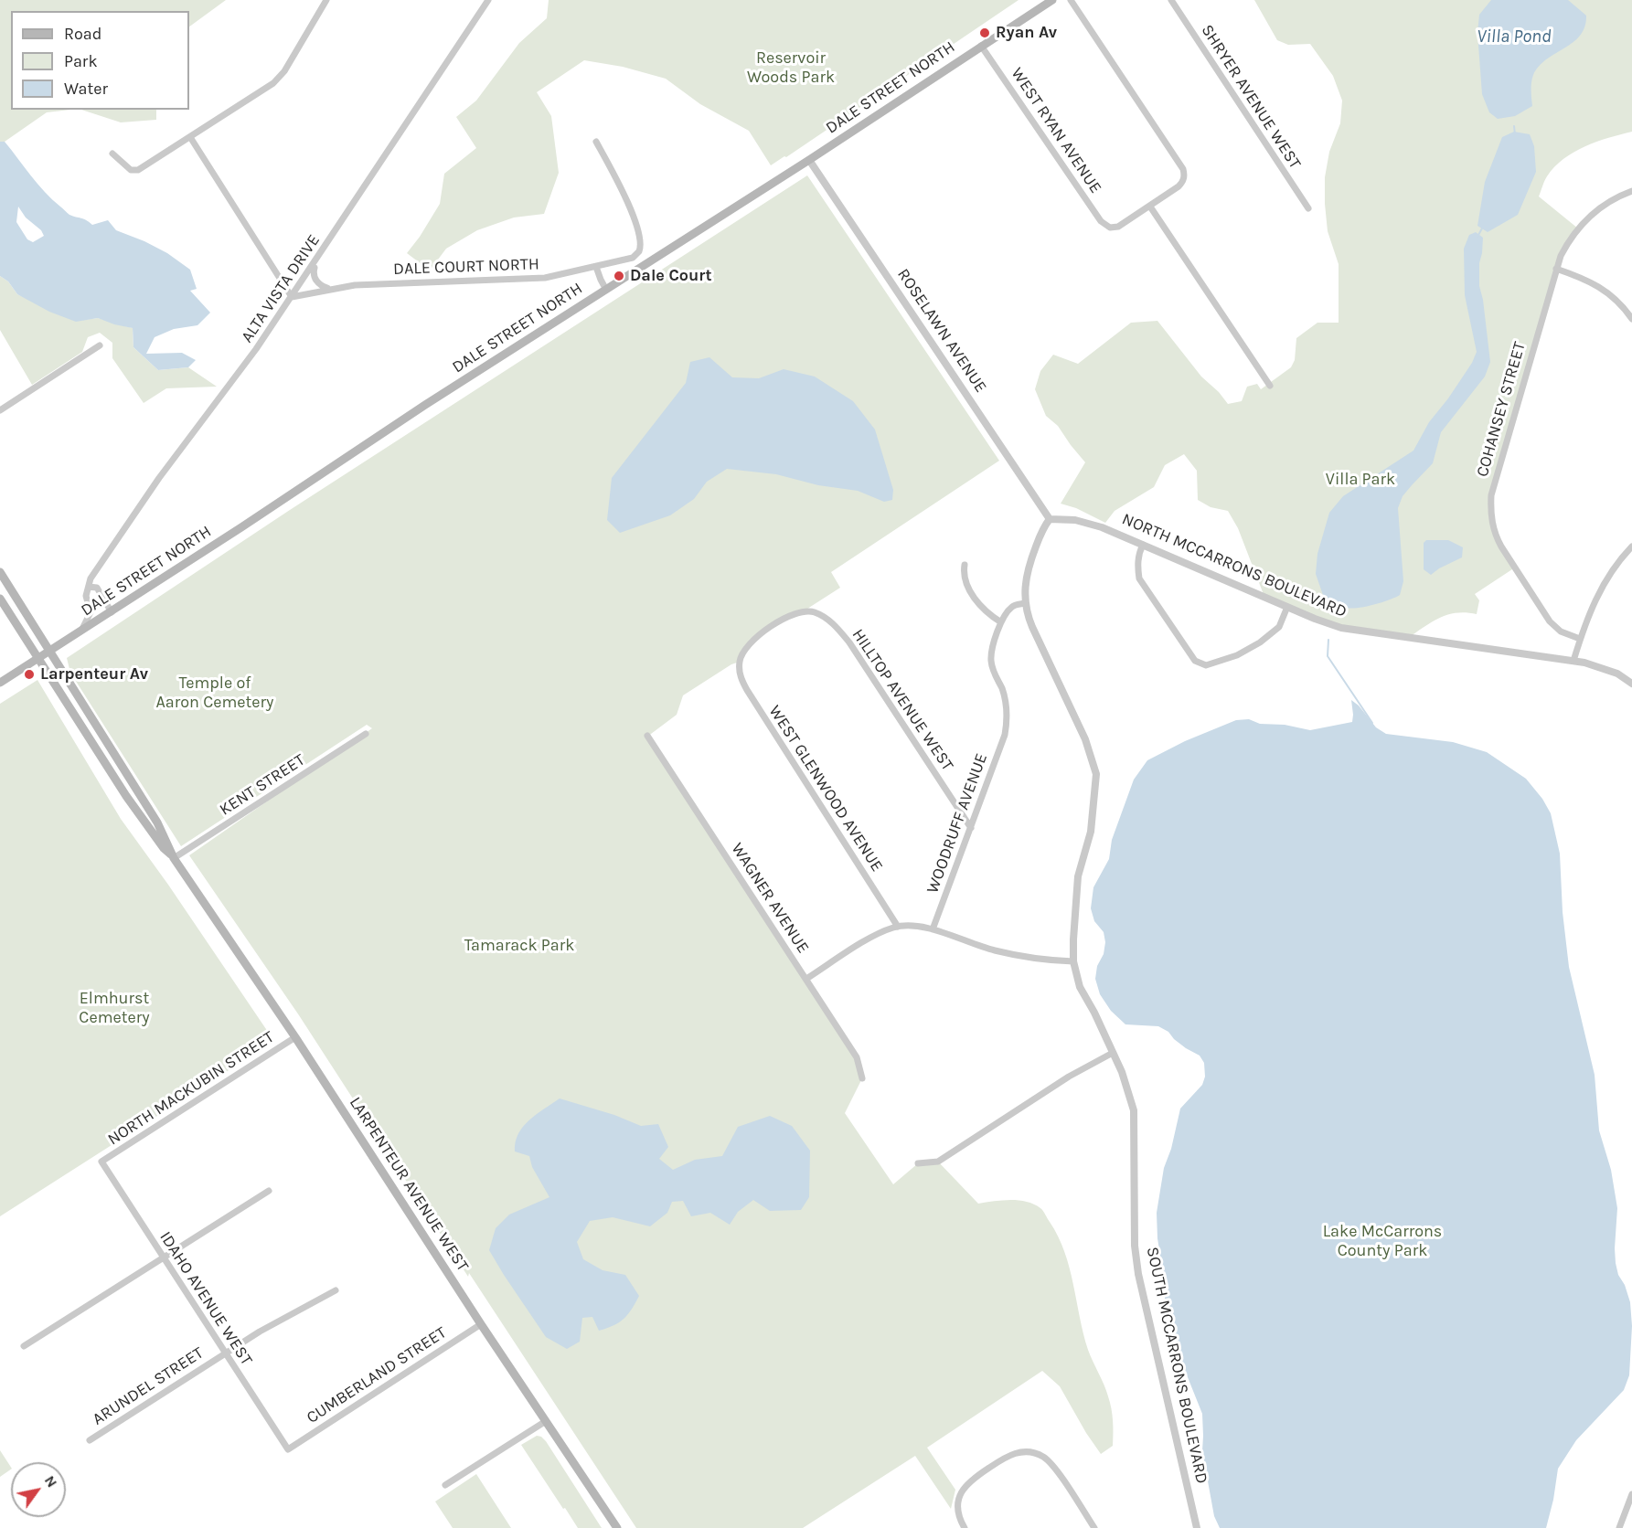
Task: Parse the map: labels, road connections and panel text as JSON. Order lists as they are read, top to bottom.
{
  "streets": {
    "main road": ["DALE STREET NORTH", "LARPENTEUR AVENUE WEST"],
    "street": [
      "SHRYER AVENUE WEST",
      "WEST RYAN AVENUE",
      "DALE COURT NORTH",
      "ALTA VISTA DRIVE",
      "ROSELAWN AVENUE",
      "COHANSEY STREET",
      "NORTH MCCARRONS BOULEVARD",
      "HILLTOP AVENUE WEST",
      "KENT STREET",
      "WEST GLENWOOD AVENUE",
      "WOODRUFF AVENUE",
      "WAGNER AVENUE",
      "NORTH MACKUBIN STREET",
      "IDAHO AVENUE WEST",
      "SOUTH MCCARRONS BOULEVARD",
      "CUMBERLAND STREET",
      "ARUNDEL STREET"
    ]
  },
  "crossings": [
    ["DALE STREET NORTH", "WEST RYAN AVENUE"],
    ["DALE STREET NORTH", "ROSELAWN AVENUE"],
    ["DALE STREET NORTH", "LARPENTEUR AVENUE WEST"],
    ["DALE COURT NORTH", "ALTA VISTA DRIVE"],
    ["ROSELAWN AVENUE", "NORTH MCCARRONS BOULEVARD"],
    ["ROSELAWN AVENUE", "SOUTH MCCARRONS BOULEVARD"],
    ["NORTH MCCARRONS BOULEVARD", "SOUTH MCCARRONS BOULEVARD"],
    ["HILLTOP AVENUE WEST", "WEST GLENWOOD AVENUE"],
    ["HILLTOP AVENUE WEST", "WOODRUFF AVENUE"],
    ["KENT STREET", "LARPENTEUR AVENUE WEST"],
    ["WOODRUFF AVENUE", "SOUTH MCCARRONS BOULEVARD"],
    ["NORTH MACKUBIN STREET", "LARPENTEUR AVENUE WEST"],
    ["NORTH MACKUBIN STREET", "IDAHO AVENUE WEST"],
    ["LARPENTEUR AVENUE WEST", "CUMBERLAND STREET"],
    ["IDAHO AVENUE WEST", "CUMBERLAND STREET"],
    ["IDAHO AVENUE WEST", "ARUNDEL STREET"]
  ],
  "water": ["Villa Pond"],
  "parks": [
    "Reservoir Woods Park",
    "Villa Park",
    "Temple of Aaron Cemetery",
    "Tamarack Park",
    "Elmhurst Cemetery",
    "Lake McCarrons County Park"
  ],
  "places": ["Ryan Av", "Dale Court", "Larpenteur Av"],
  "legend": ["Road", "Park", "Water"],
  "north": "top right"
}
